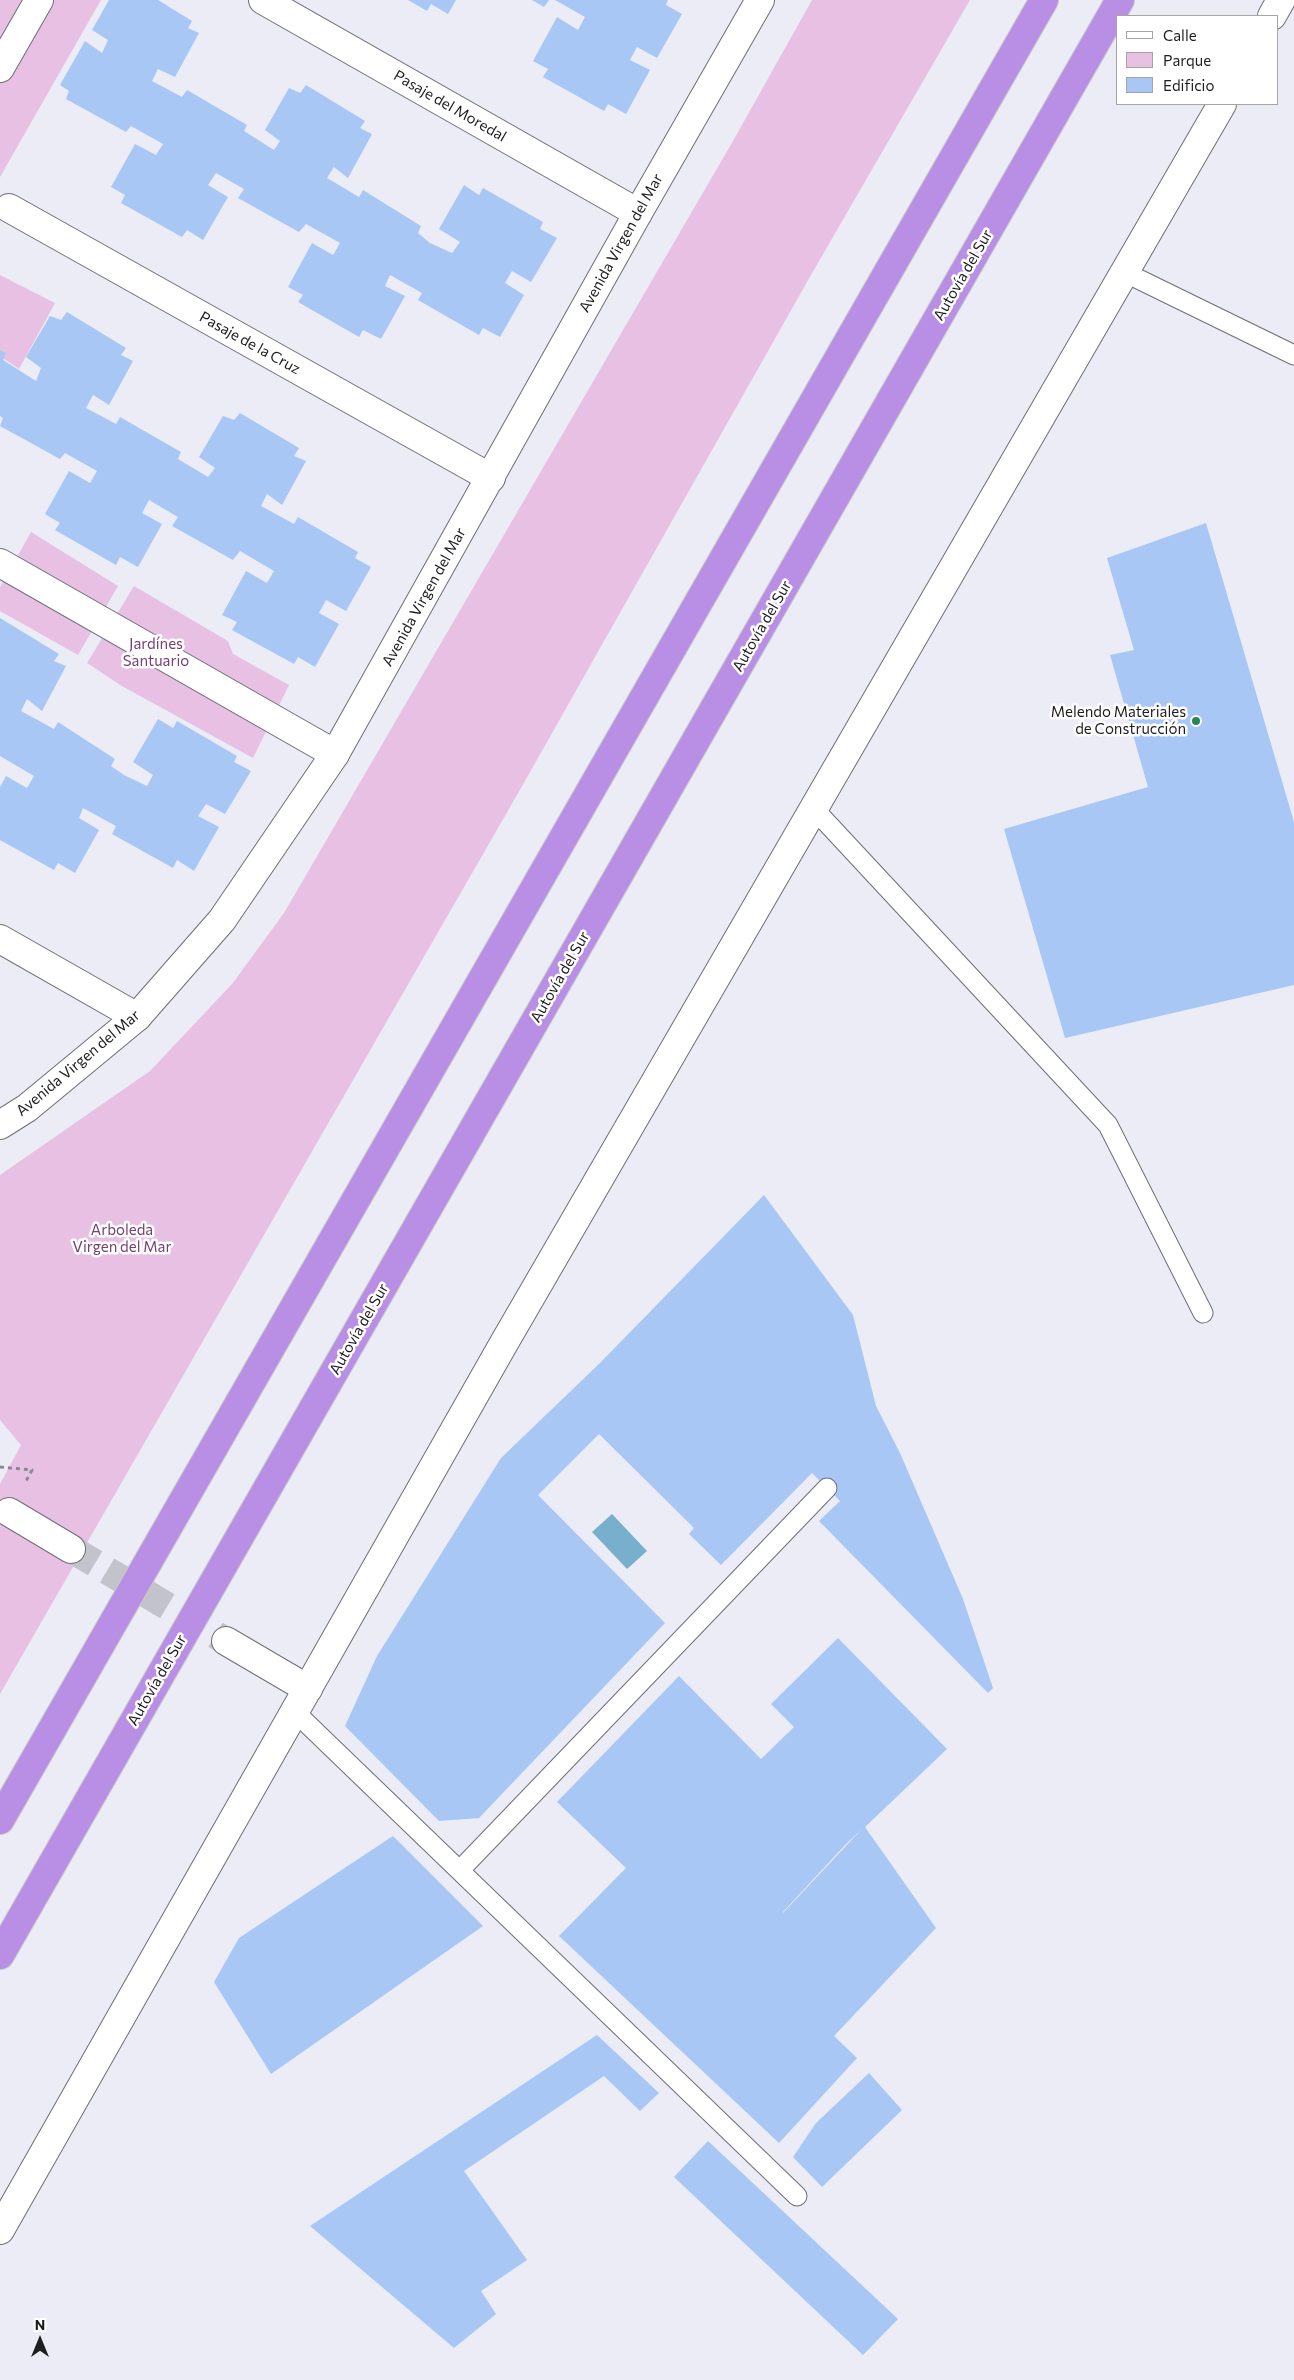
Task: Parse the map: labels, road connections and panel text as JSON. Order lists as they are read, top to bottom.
{
  "streets": {
    "highway": ["Autovía del Sur"],
    "street": ["Pasaje del Moredal", "Avenida Virgen del Mar", "Pasaje de la Cruz"]
  },
  "crossings": [
    ["Pasaje del Moredal", "Avenida Virgen del Mar"],
    ["Avenida Virgen del Mar", "Pasaje de la Cruz"]
  ],
  "parks": ["Jardínes Santuario", "Arboleda Virgen del Mar"],
  "places": ["Melendo Materiales de Construcción"],
  "legend": ["Calle", "Parque", "Edificio"],
  "north": "top"
}
